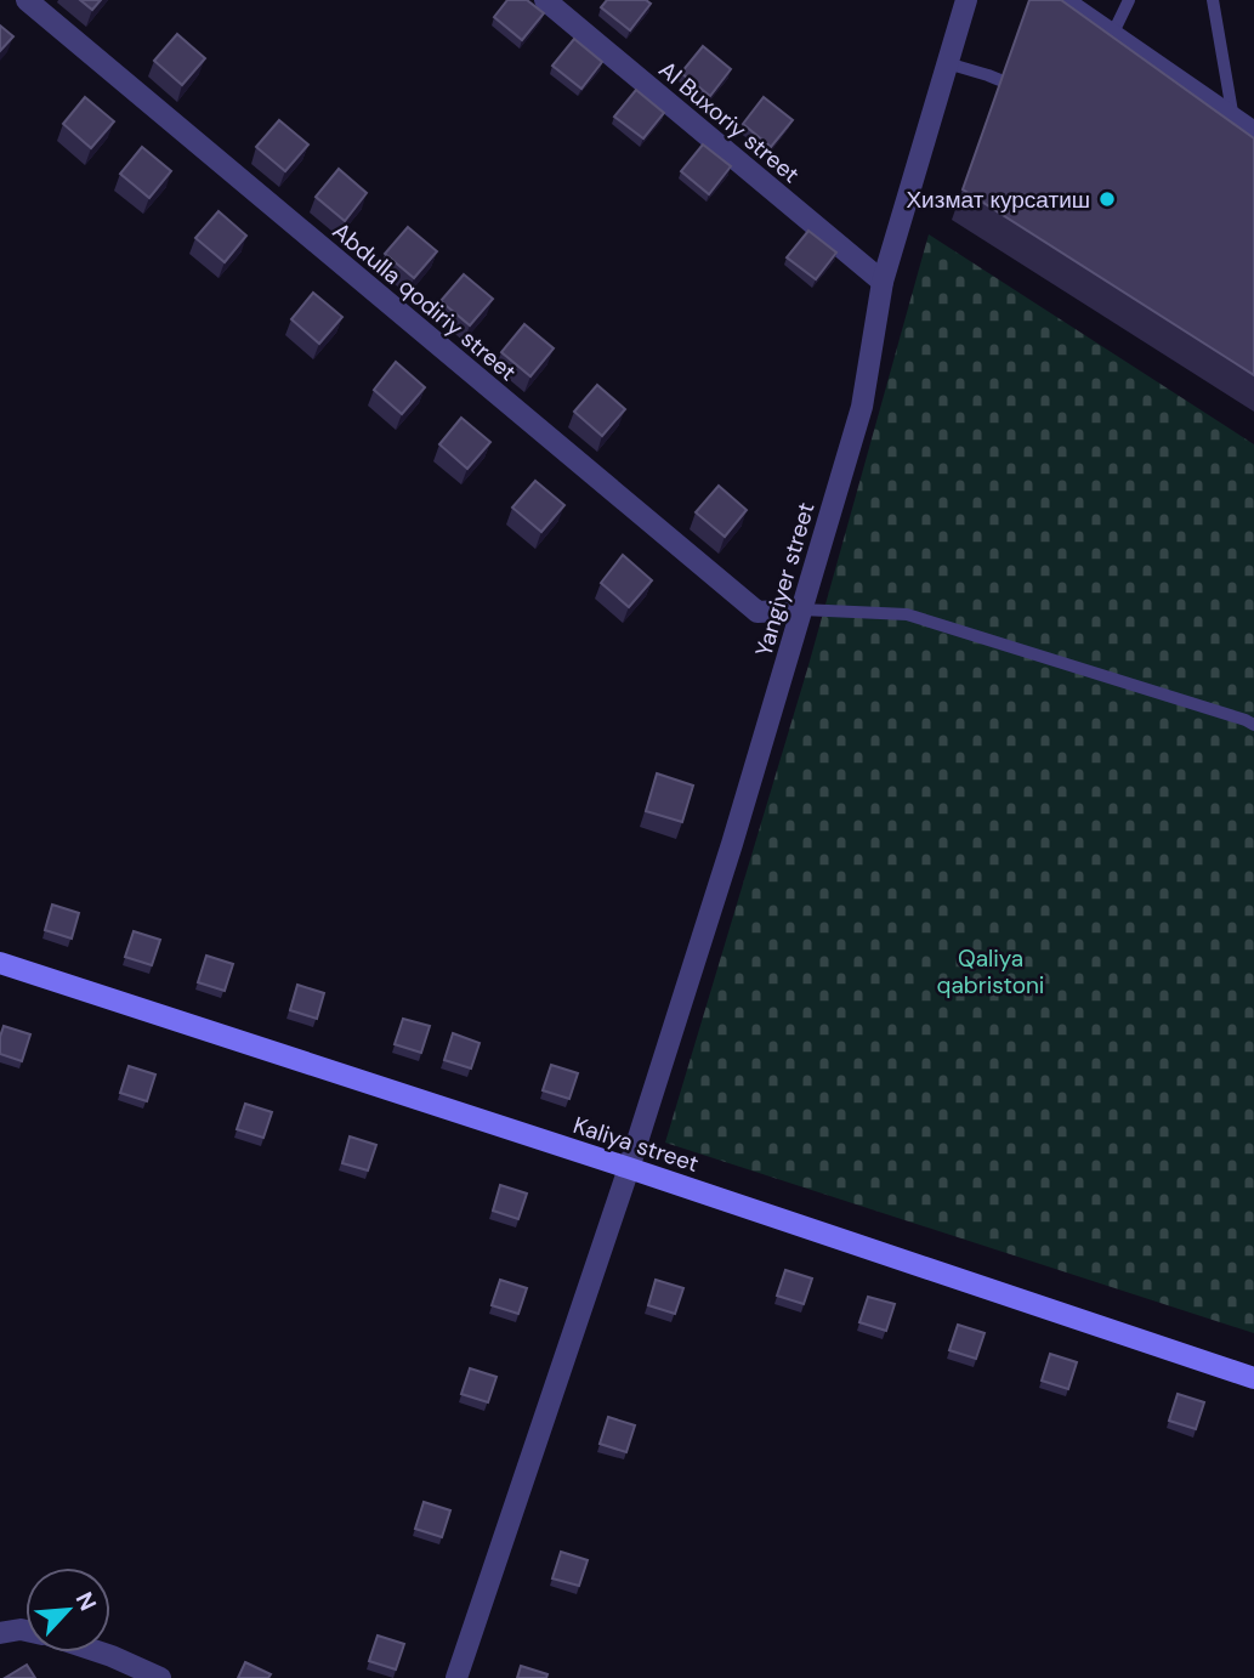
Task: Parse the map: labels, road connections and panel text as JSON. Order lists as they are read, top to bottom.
{
  "streets": {
    "main road": ["Kaliya street"],
    "street": ["Al Buxoriy street", "Abdulla qodiriy street", "Yangiyer street"]
  },
  "crossings": [
    ["Al Buxoriy street", "Yangiyer street"],
    ["Abdulla qodiriy street", "Yangiyer street"],
    ["Yangiyer street", "Kaliya street"]
  ],
  "parks": ["Qaliya qabristoni"],
  "places": ["Хизмат курсатиш"],
  "north": "top right"
}
